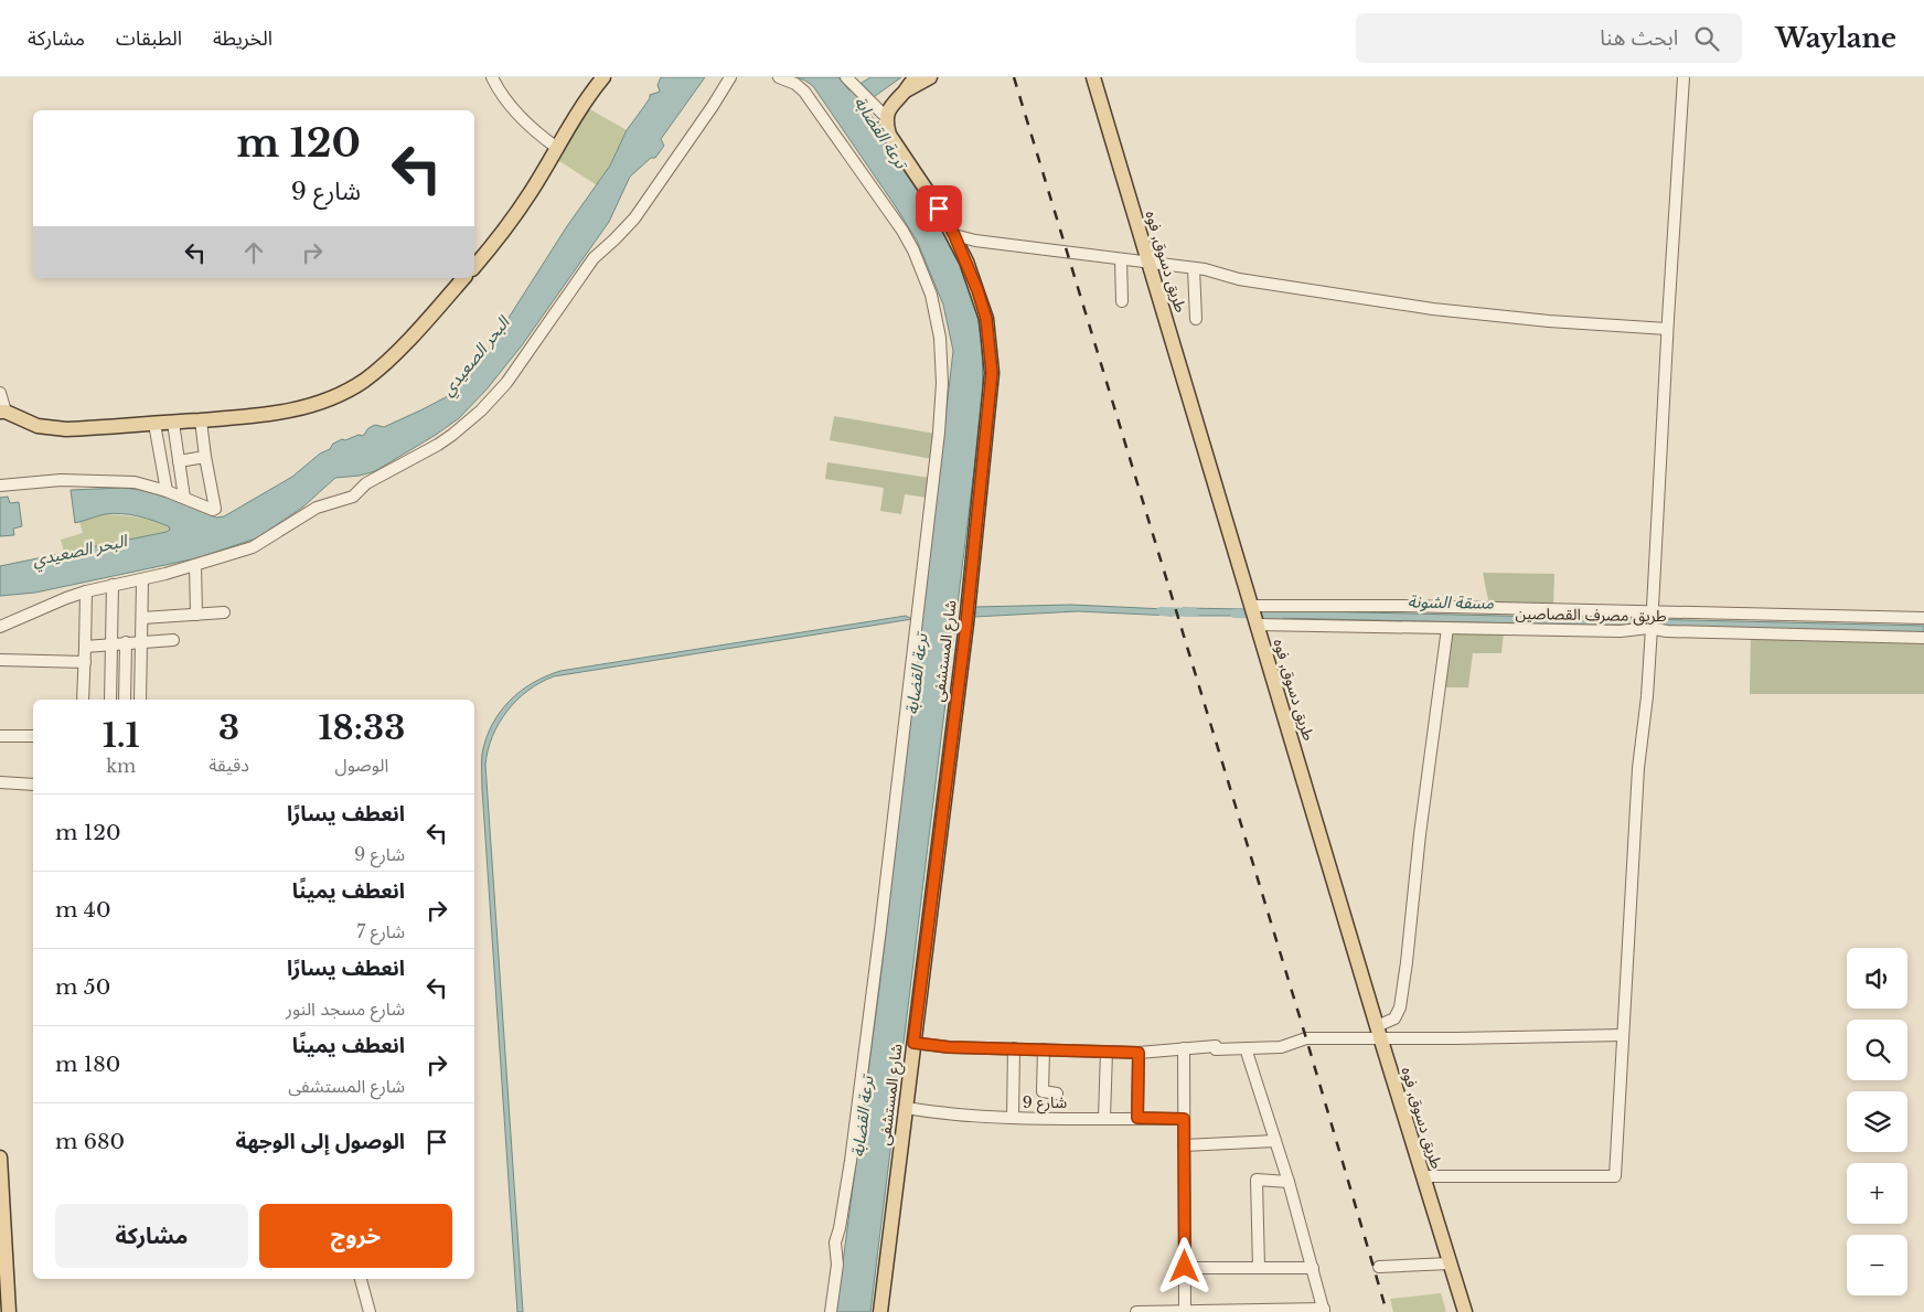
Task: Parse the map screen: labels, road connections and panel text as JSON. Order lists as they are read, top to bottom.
{
  "streets": {
    "main road": ["طريق دسوق, فوه", "شارع المستشفى"],
    "street": ["طريق مصرف القصاصين", "شارع 9"]
  },
  "crossings": [
    ["طريق دسوق, فوه", "طريق مصرف القصاصين"],
    ["شارع المستشفى", "شارع 9"]
  ],
  "water": ["ترعة القضابة", "البحر الصعيدي", "مسقة الشونة"],
  "page": {
    "header": "Waylane",
    "search": "ابحث هنا",
    "nav": ["الخريطة", "الطبقات", "مشاركة"],
    "turn": ["120 m", "شارع 9"],
    "eta": [
      "18:33",
      "الوصول",
      "3",
      "دقيقة",
      "1.1",
      "km"
    ],
    "list": [
      {
        "name": "انعطف يسارًا",
        "note": "شارع 9",
        "value": "120 m"
      },
      {
        "name": "انعطف يمينًا",
        "note": "شارع 7",
        "value": "40 m"
      },
      {
        "name": "انعطف يسارًا",
        "note": "شارع مسجد النور",
        "value": "50 m"
      },
      {
        "name": "انعطف يمينًا",
        "note": "شارع المستشفى",
        "value": "180 m"
      },
      {
        "name": "الوصول إلى الوجهة",
        "value": "680 m"
      }
    ],
    "map_buttons": ["+", "−"],
    "buttons": ["خروج", "مشاركة"]
  }
}
